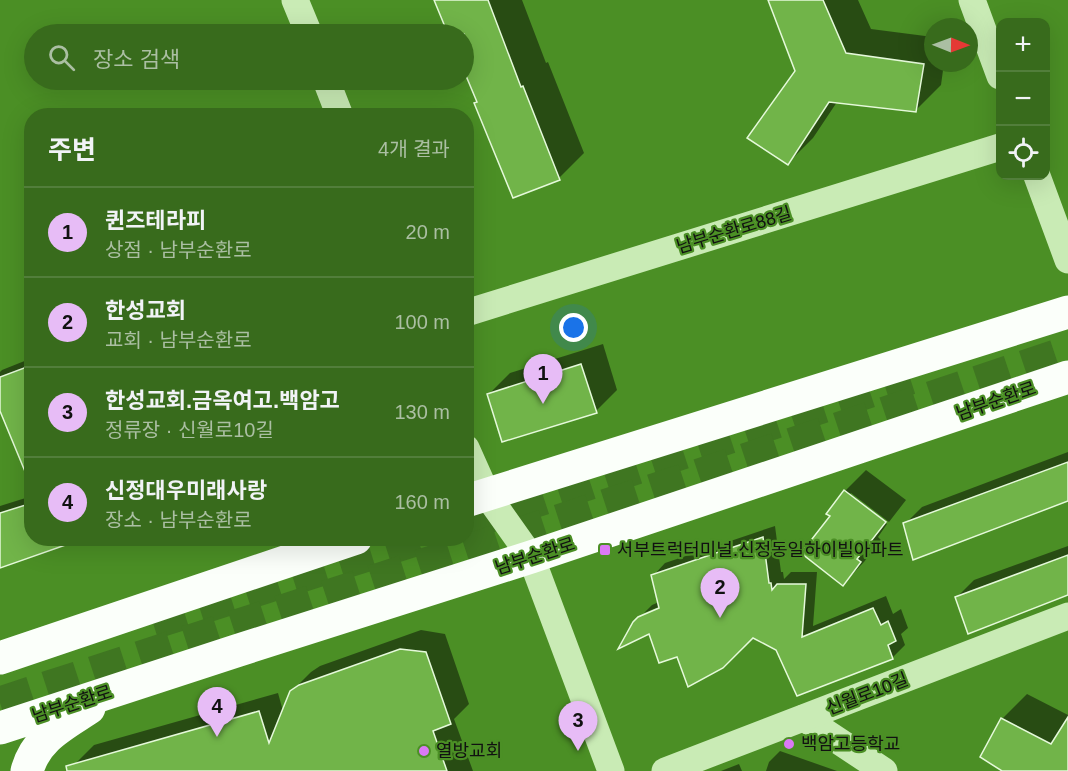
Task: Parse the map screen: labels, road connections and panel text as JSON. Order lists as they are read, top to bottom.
{
  "streets": {
    "main road": ["남부순환로"],
    "street": ["남부순환로88길", "신월로10길"]
  },
  "places": {
    "transit": ["서부트럭터미널.신정동일하이빌아파트"],
    "other": ["백암고등학교", "열방교회"]
  },
  "north": "right",
  "page": {
    "map_buttons": ["+", "−"],
    "search": "장소 검색",
    "heading": ["주변", "4개 결과"],
    "list": [
      {
        "mark": "1",
        "name": "퀸즈테라피",
        "note": "상점 · 남부순환로",
        "value": "20 m"
      },
      {
        "mark": "2",
        "name": "한성교회",
        "note": "교회 · 남부순환로",
        "value": "100 m"
      },
      {
        "mark": "3",
        "name": "한성교회.금옥여고.백암고",
        "note": "정류장 · 신월로10길",
        "value": "130 m"
      },
      {
        "mark": "4",
        "name": "신정대우미래사랑",
        "note": "장소 · 남부순환로",
        "value": "160 m"
      }
    ],
    "pins": [
      "1",
      "2",
      "4",
      "3"
    ]
  }
}
